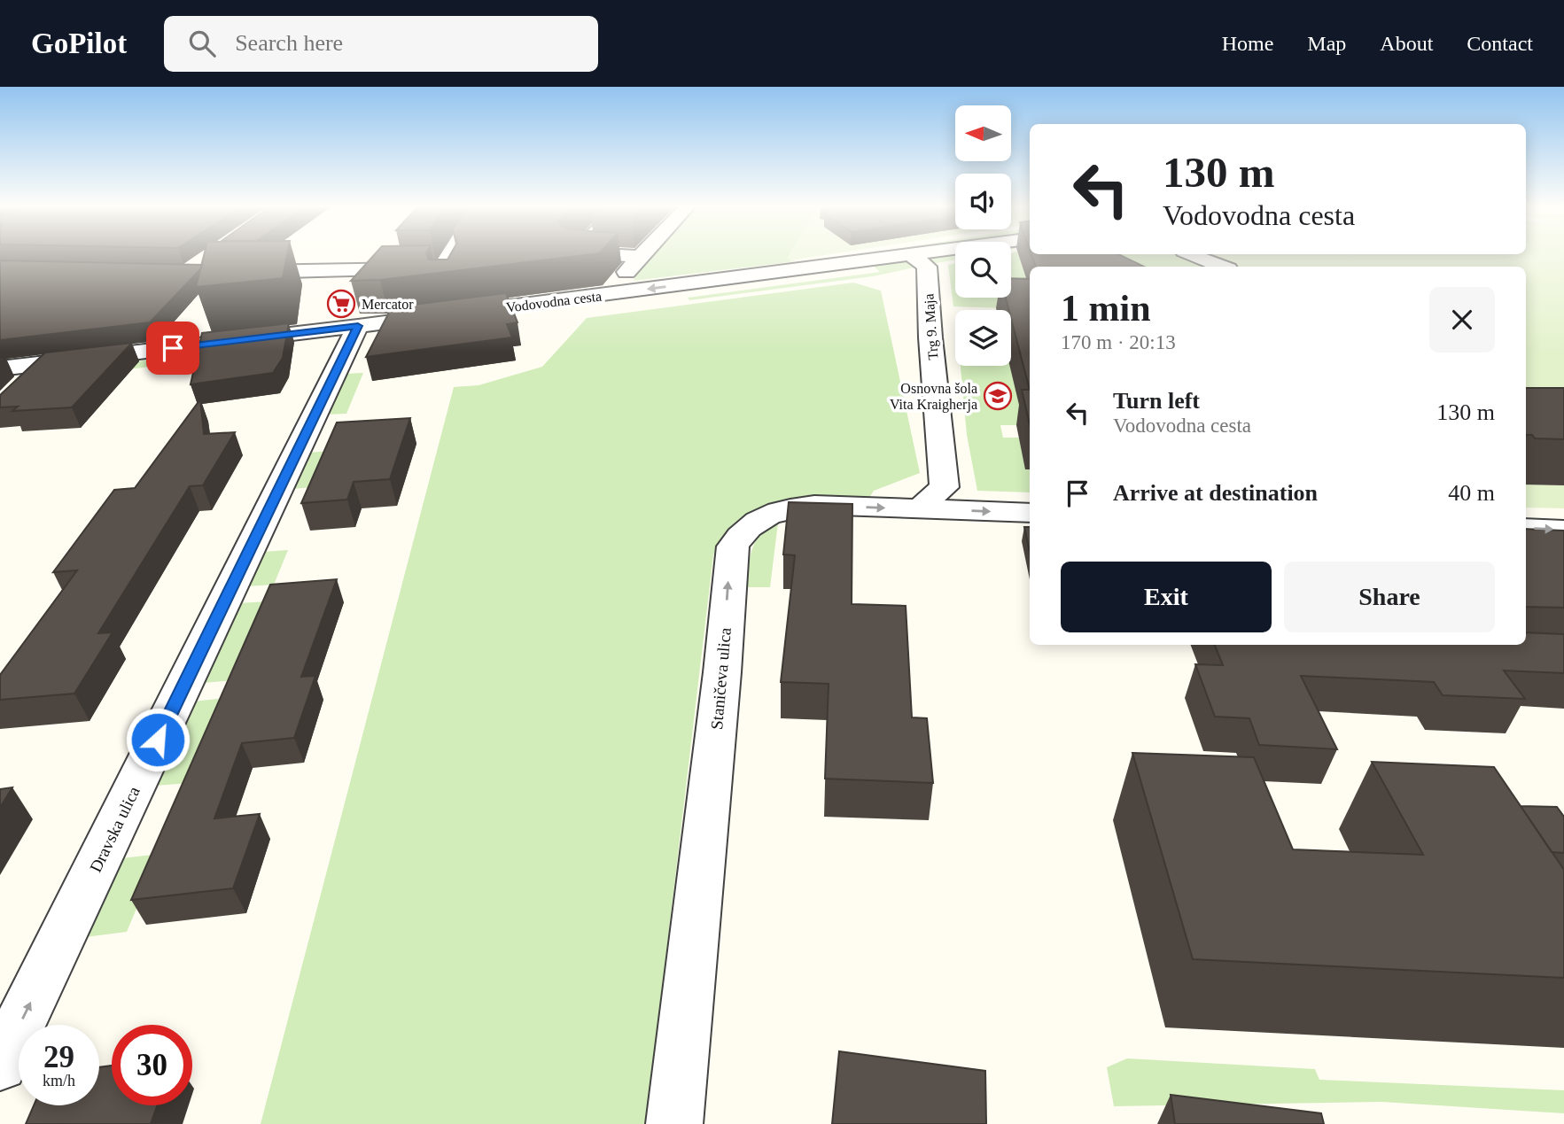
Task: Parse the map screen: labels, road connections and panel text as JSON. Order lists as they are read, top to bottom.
{
  "streets": {
    "street": [
      "Vodovodna cesta",
      "Trg 9. Maja",
      "Staničeva ulica",
      "Dravska ulica"
    ]
  },
  "crossings": [
    ["Vodovodna cesta", "Trg 9. Maja"],
    ["Vodovodna cesta", "Dravska ulica"],
    ["Trg 9. Maja", "Staničeva ulica"]
  ],
  "one_way": ["Vodovodna cesta", "Dravska ulica"],
  "places": {
    "supermarket": ["Mercator"],
    "school or university": ["Osnovna šola Vita Kraigherja"]
  },
  "north": "left",
  "page": {
    "header": "GoPilot",
    "search": "Search here",
    "nav": [
      "Home",
      "Map",
      "About",
      "Contact"
    ],
    "turn": ["130 m", "Vodovodna cesta"],
    "heading": ["1 min", "170 m · 20:13"],
    "list": [
      {
        "name": "Turn left",
        "note": "Vodovodna cesta",
        "value": "130 m"
      },
      {
        "name": "Arrive at destination",
        "value": "40 m"
      }
    ],
    "buttons": ["Exit", "Share"],
    "speed": "29 km/h",
    "limit": "30"
  }
}
